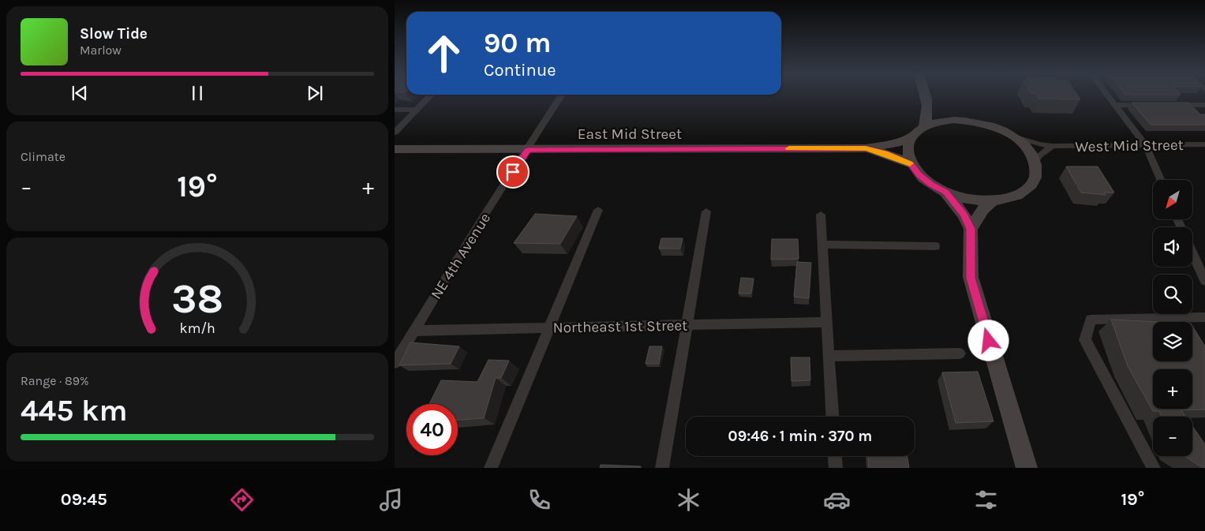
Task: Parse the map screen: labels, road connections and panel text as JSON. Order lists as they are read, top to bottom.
{
  "streets": {
    "street": [
      "East Mid Street",
      "West Mid Street",
      "NE 4th Avenue",
      "Northeast 1st Street"
    ]
  },
  "crossings": [
    ["East Mid Street", "West Mid Street"],
    ["East Mid Street", "NE 4th Avenue"],
    ["NE 4th Avenue", "Northeast 1st Street"]
  ],
  "north": "bottom left",
  "page": {
    "turn": ["90 m", "Continue"],
    "song": ["Slow Tide", "Marlow"],
    "tile": [
      "Climate",
      ["Range · 89%", "445 km"]
    ],
    "heat": ["−", "19°", "+"],
    "map_buttons": ["+", "−"],
    "limit": "40",
    "trip": "09:46 · 1 min · 370 m",
    "tabs": ["09:45", "19°"],
    "gauge": ["38", "km/h"]
  }
}
